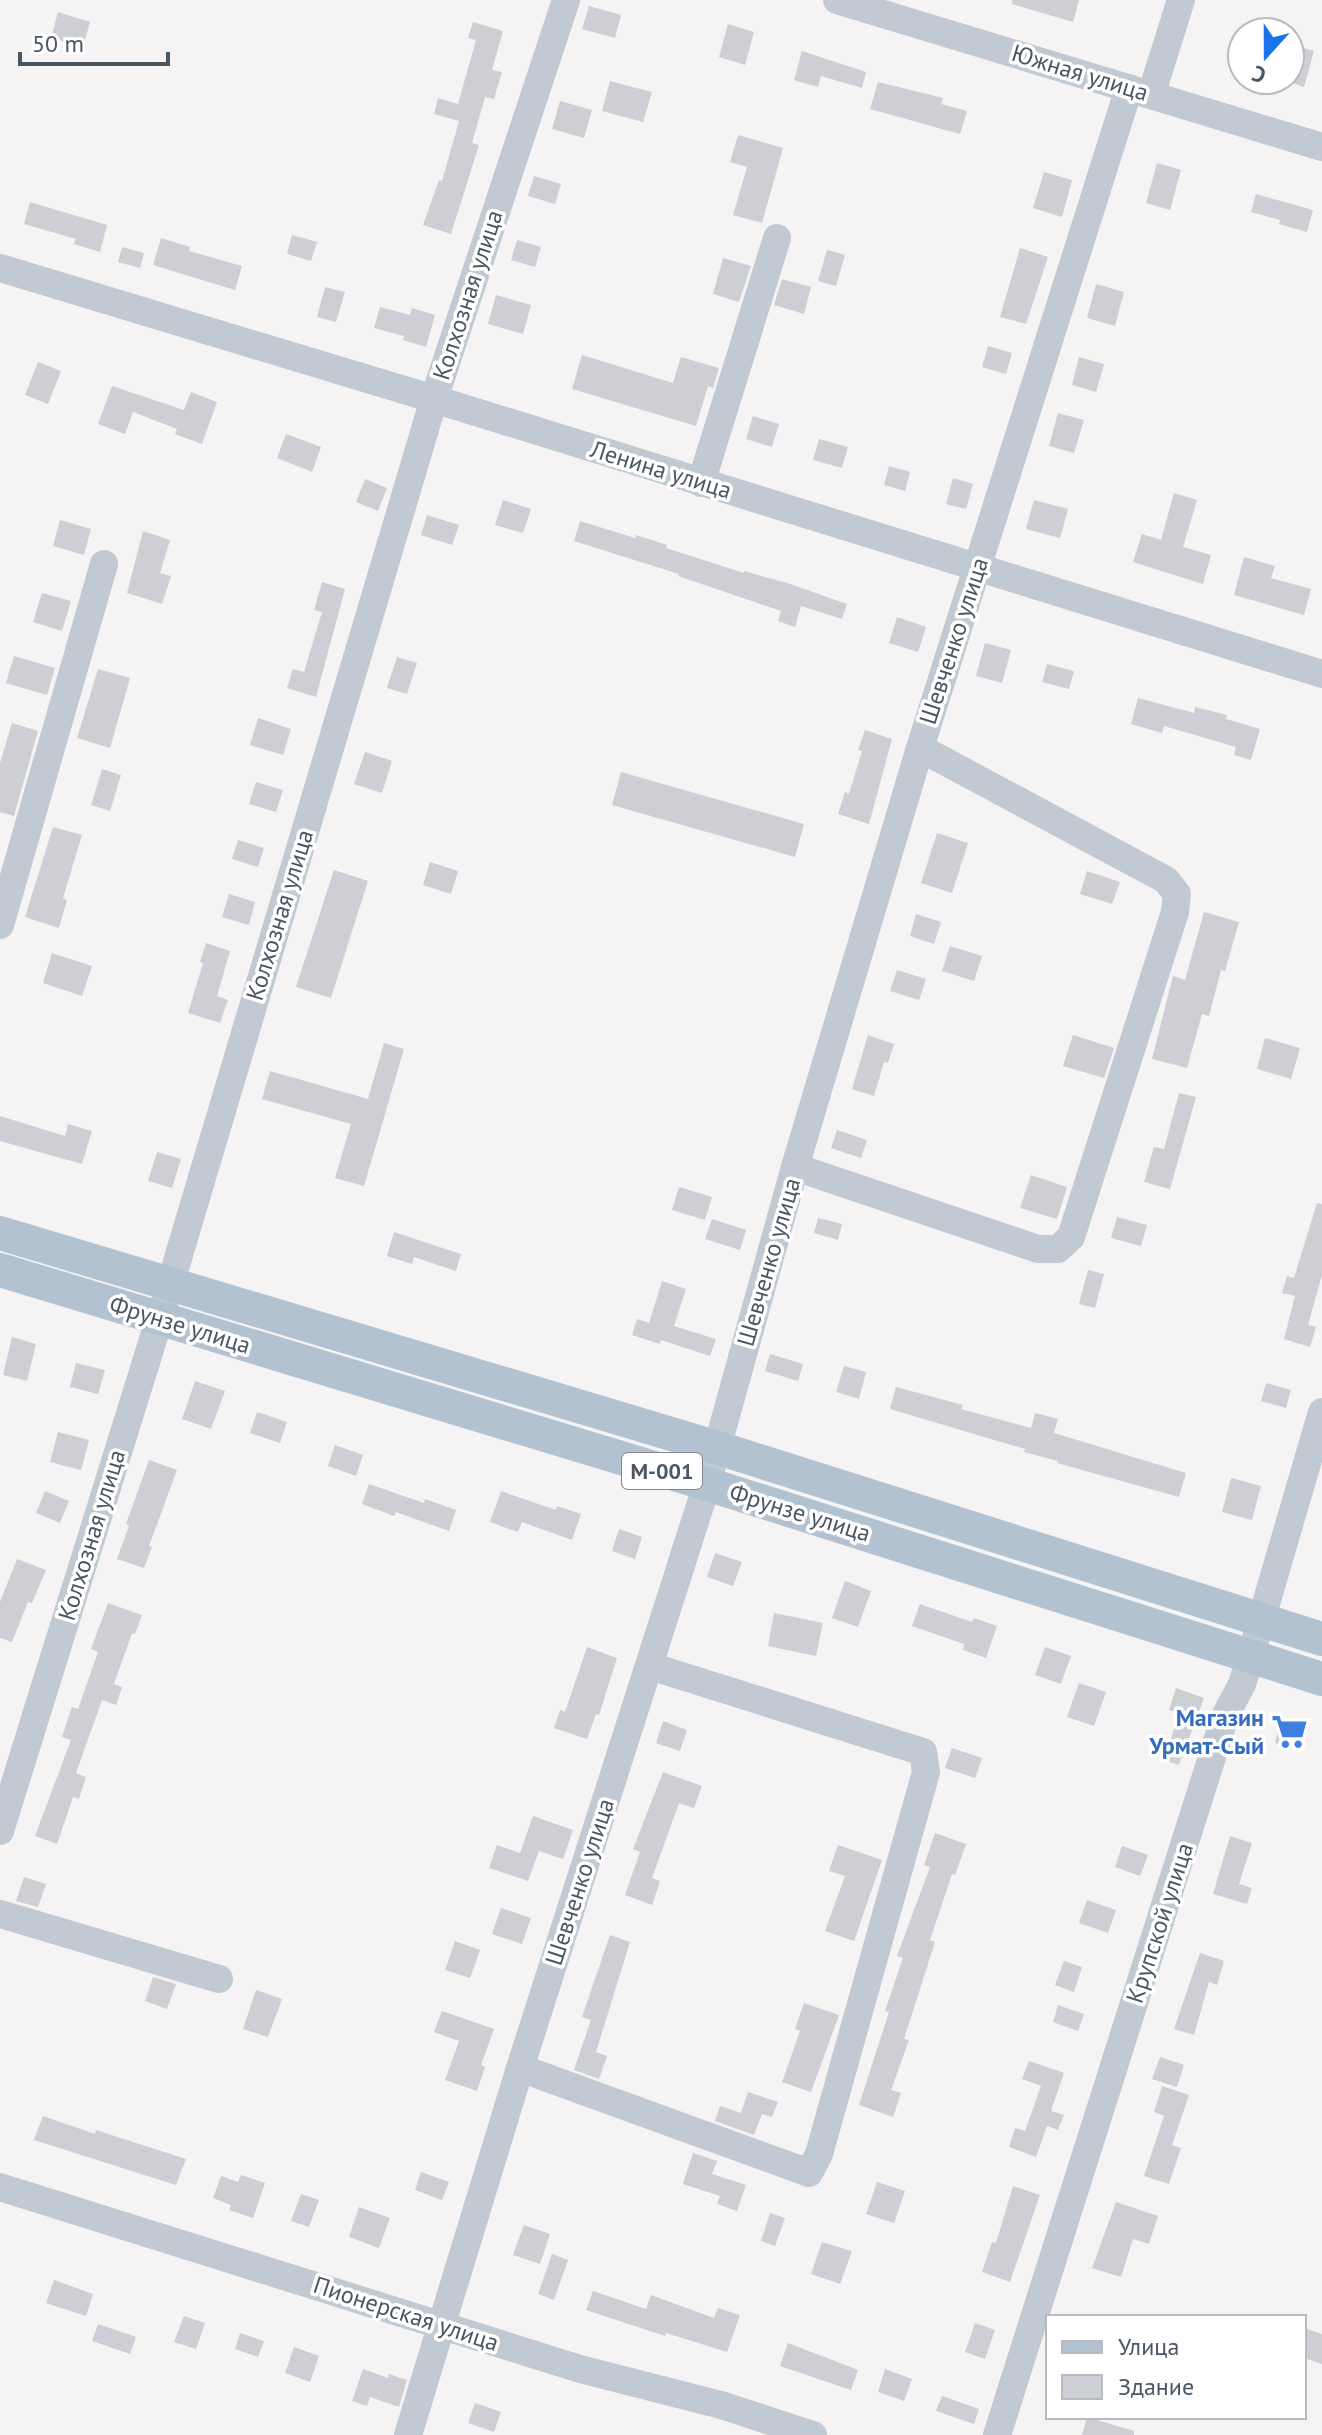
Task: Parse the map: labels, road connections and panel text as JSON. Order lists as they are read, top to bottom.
{
  "streets": {
    "main road": ["Фрунзе улица", "M-001"],
    "street": [
      "Южная улица",
      "Колхозная улица",
      "Ленина улица",
      "Шевченко улица",
      "Крупской улица",
      "Пионерская улица"
    ]
  },
  "crossings": [
    ["Южная улица", "Шевченко улица"],
    ["Колхозная улица", "Ленина улица"],
    ["Колхозная улица", "Фрунзе улица"],
    ["Ленина улица", "Шевченко улица"],
    ["Шевченко улица", "Фрунзе улица"],
    ["Шевченко улица", "Пионерская улица"],
    ["Фрунзе улица", "Крупской улица"]
  ],
  "places": {
    "supermarket": ["Магазин Урмат-Сый"]
  },
  "legend": ["Улица", "Здание"],
  "scale_bar": "50 m",
  "north": "bottom"
}
